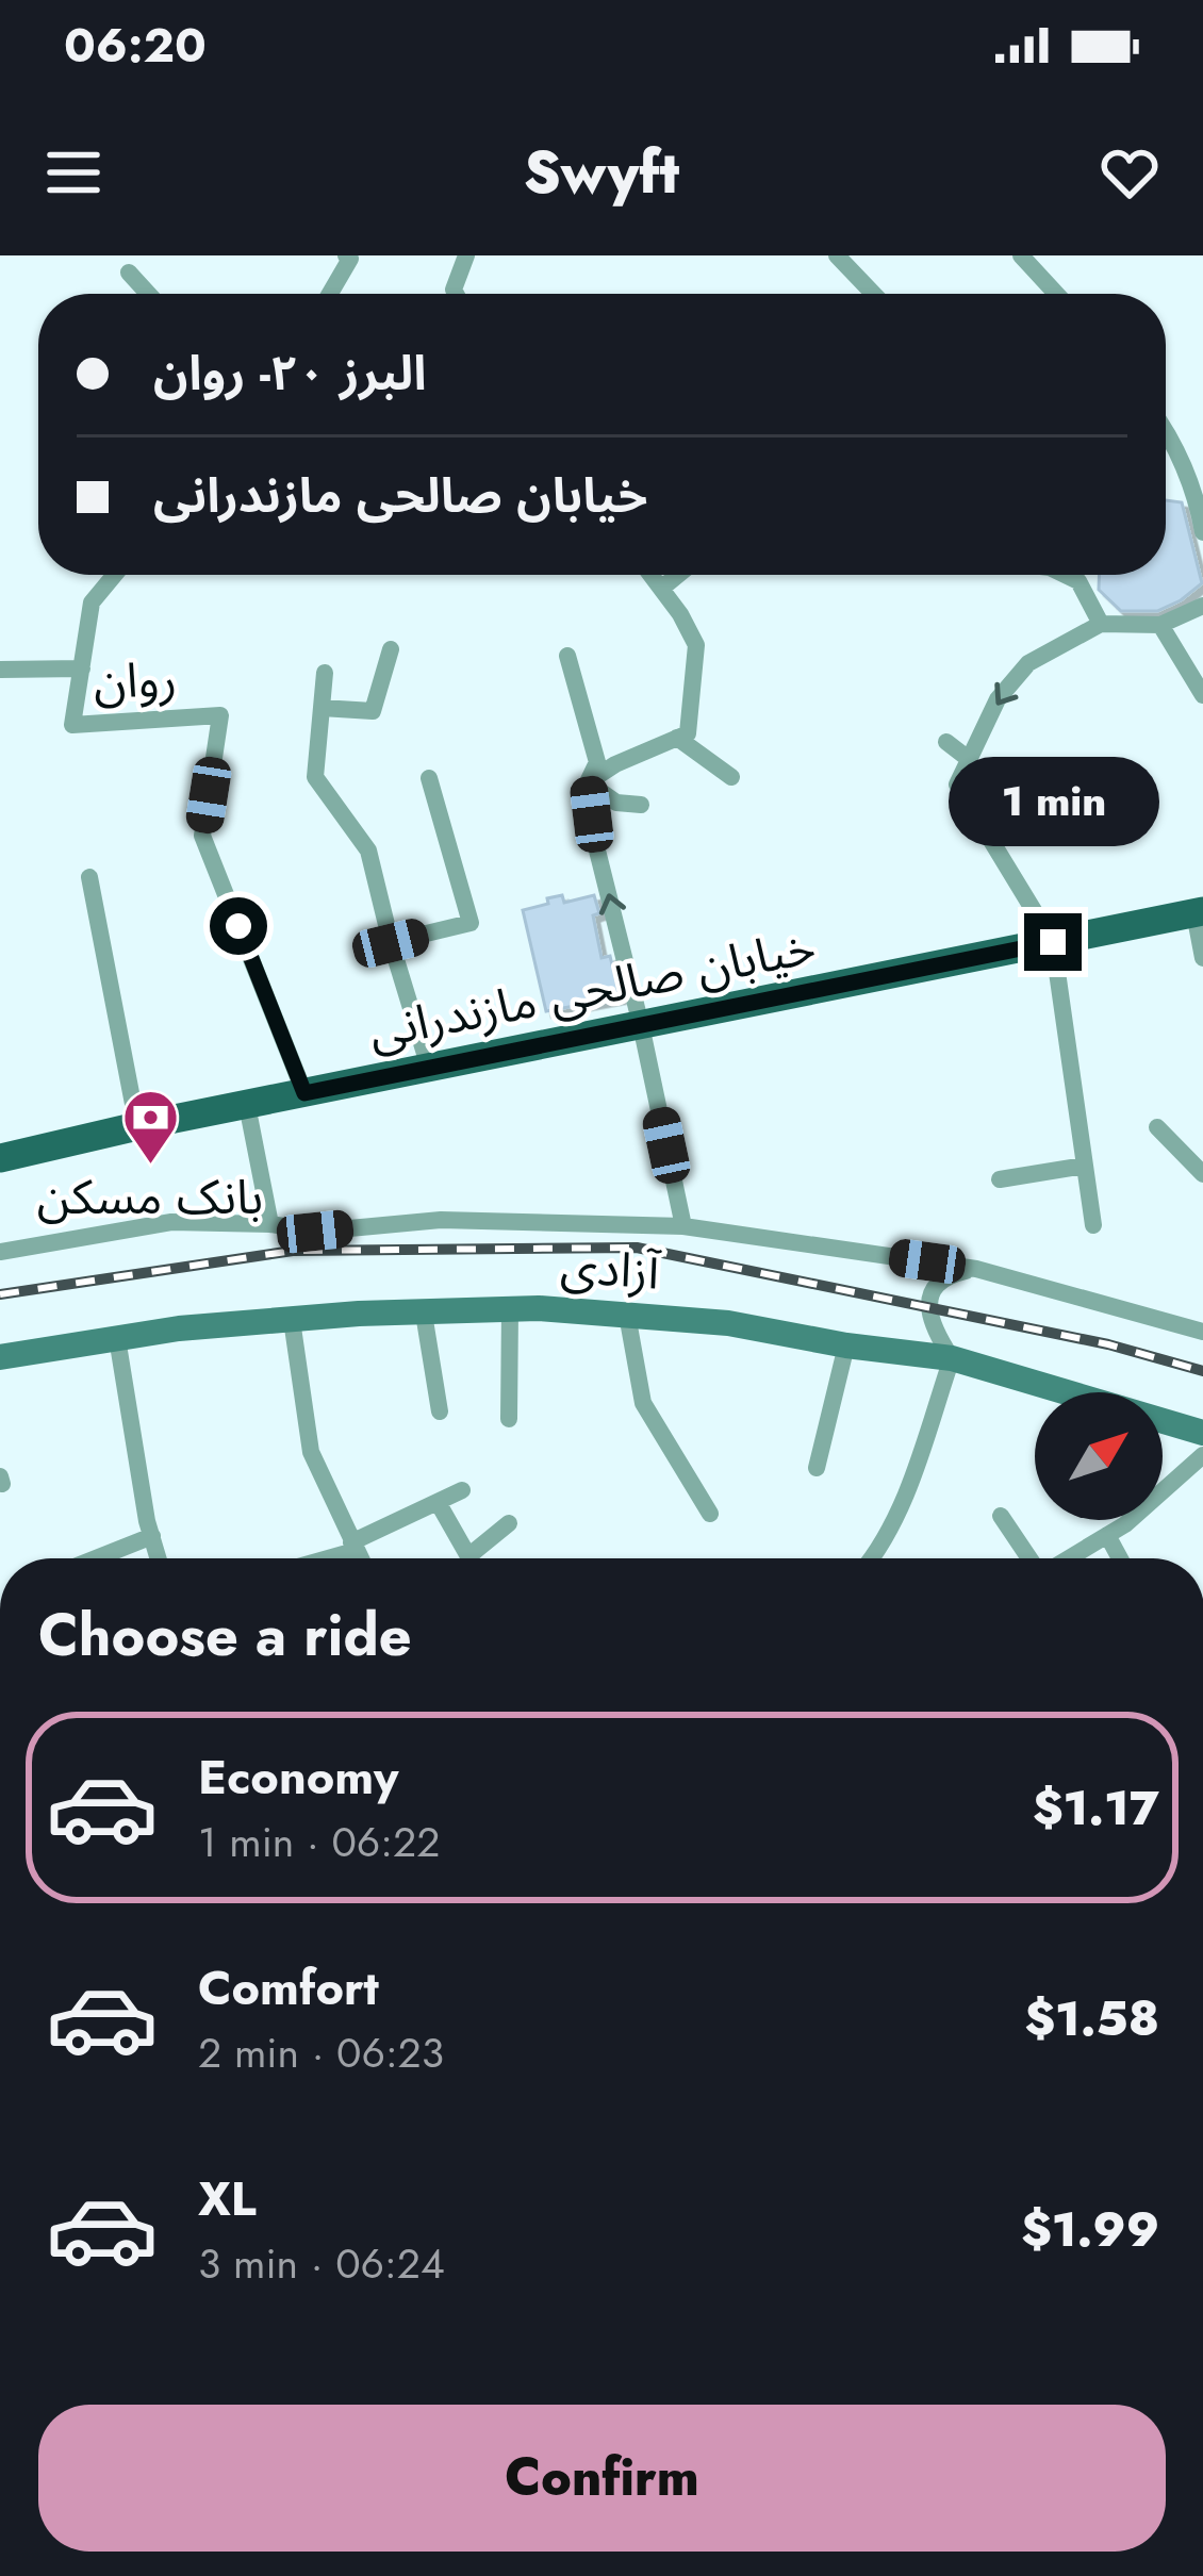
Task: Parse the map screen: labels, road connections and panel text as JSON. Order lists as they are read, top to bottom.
{
  "streets": {
    "main road": ["خیابان صالحی مازندرانی", "آزادی"],
    "street": ["روان"]
  },
  "crossings": [
    ["روان", "خیابان صالحی مازندرانی"]
  ],
  "places": {
    "bank": ["بانک مسکن"]
  },
  "north": "top right",
  "page": {
    "status": "06:20",
    "header": "Swyft",
    "banner": ["البرز ۲۰- روان", "خیابان صالحی مازندرانی"],
    "bubble": "1 min",
    "heading": "Choose a ride",
    "list": [
      {
        "name": "Economy",
        "note": "1 min · 06:22",
        "value": "$1.17"
      },
      {
        "name": "Comfort",
        "note": "2 min · 06:23",
        "value": "$1.58"
      },
      {
        "name": "XL",
        "note": "3 min · 06:24",
        "value": "$1.99"
      }
    ],
    "buttons": "Confirm"
  }
}
